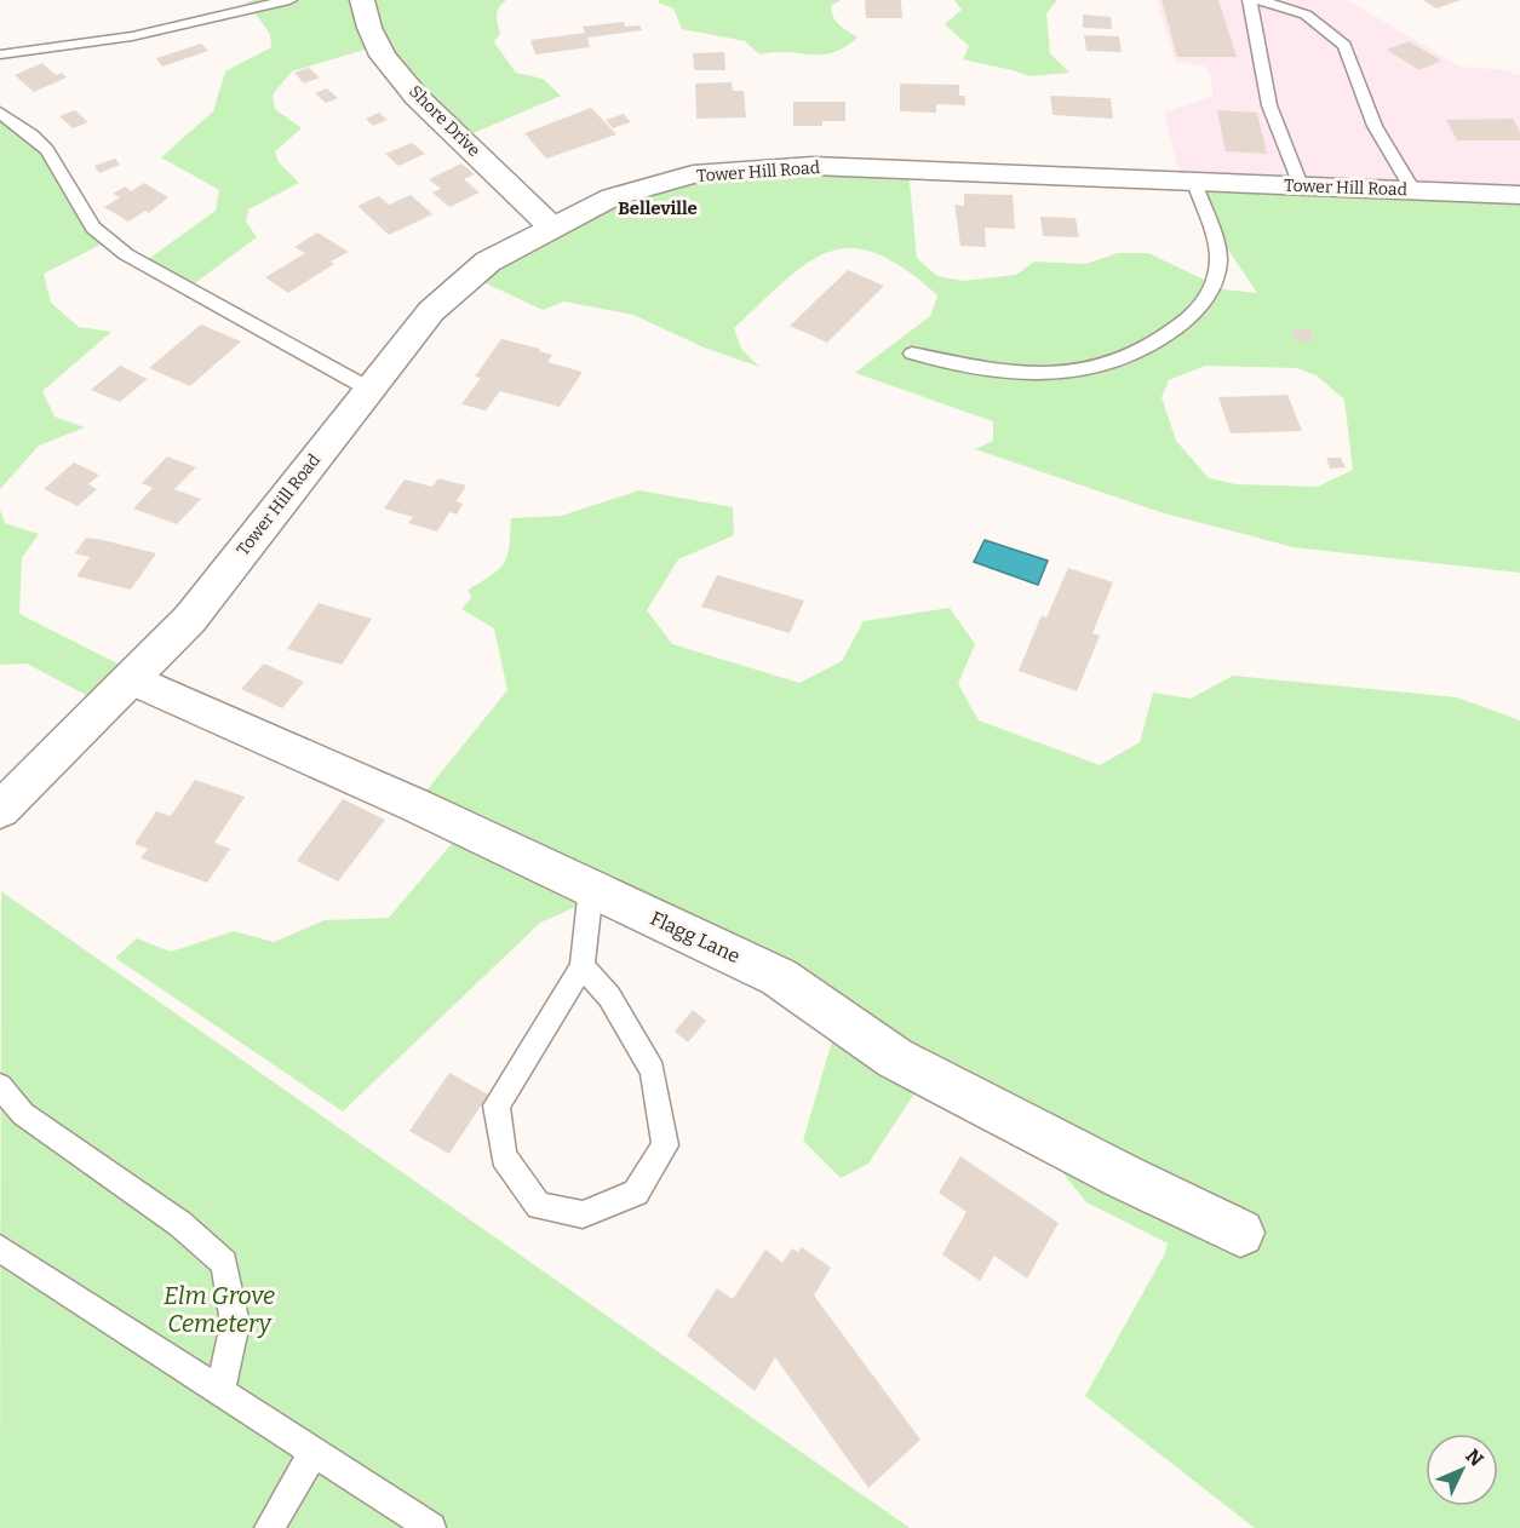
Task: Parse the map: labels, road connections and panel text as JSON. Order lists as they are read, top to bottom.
{
  "streets": {
    "main road": ["Shore Drive", "Tower Hill Road", "Flagg Lane"]
  },
  "crossings": [
    ["Shore Drive", "Tower Hill Road"],
    ["Tower Hill Road", "Flagg Lane"]
  ],
  "districts": ["Belleville"],
  "parks": ["Elm Grove Cemetery"],
  "north": "top right"
}
